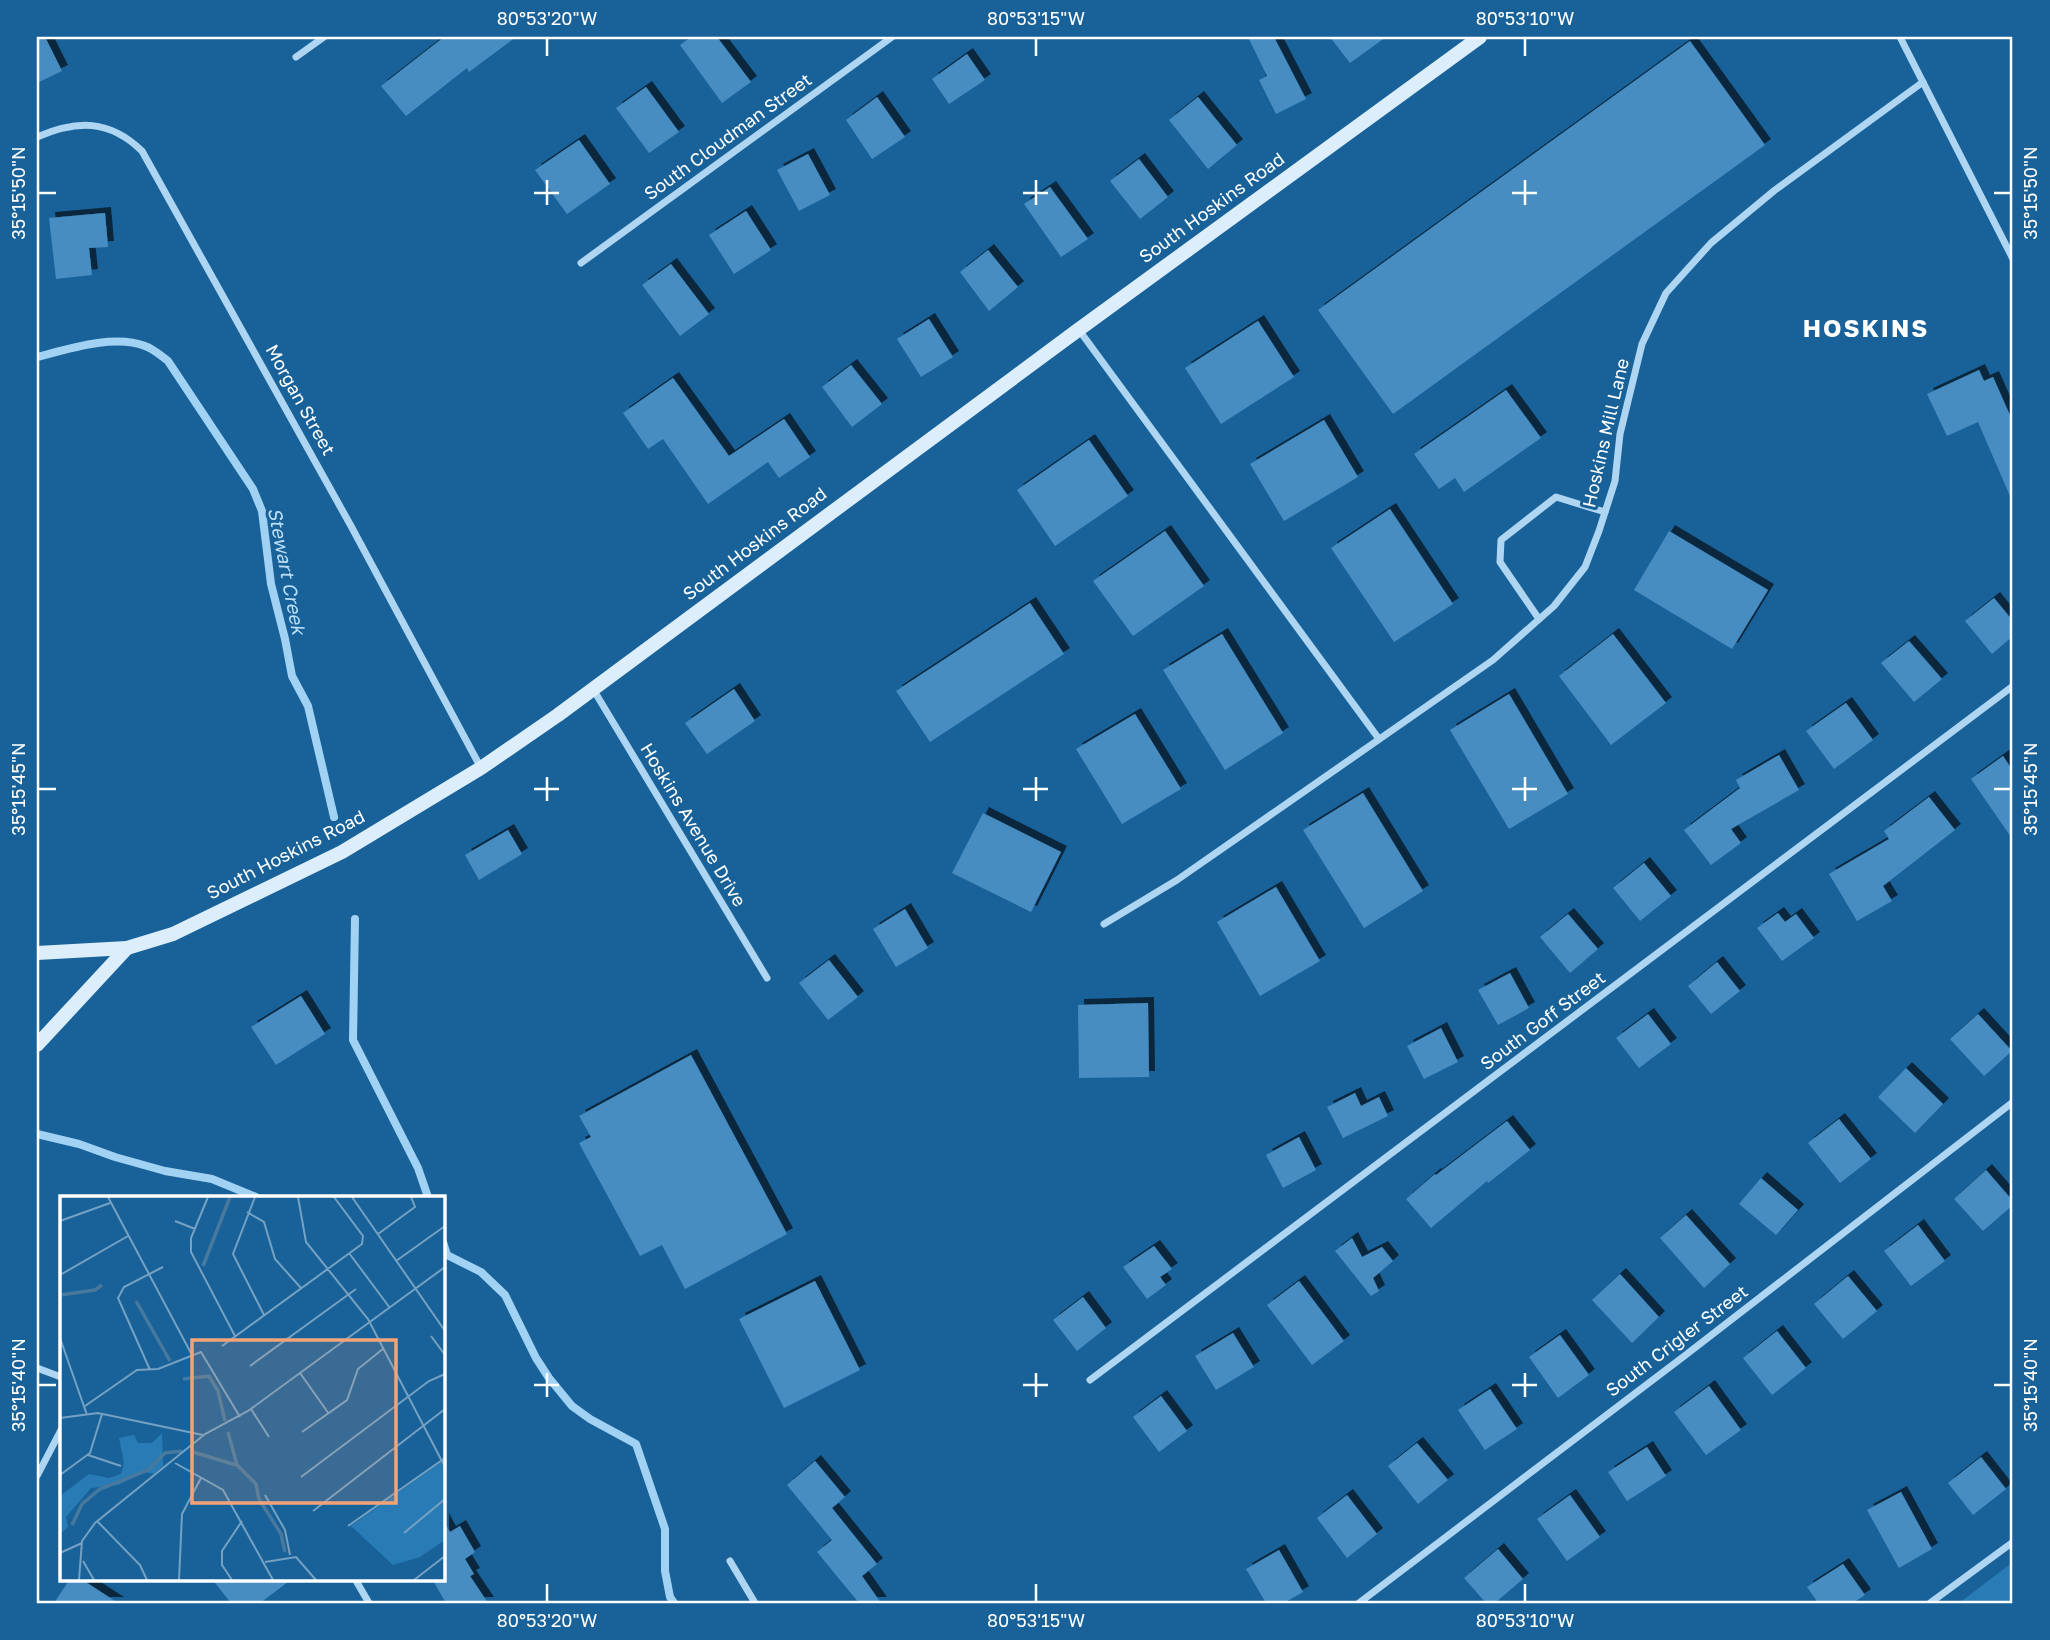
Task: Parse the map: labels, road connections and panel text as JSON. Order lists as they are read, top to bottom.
{
  "streets": {
    "street": [
      "South Cloudman Street",
      "South Hoskins Road",
      "Morgan Street",
      "Hoskins Mill Lane",
      "Hoskins Avenue Drive",
      "South Goff Street",
      "South Crigler Street"
    ]
  },
  "crossings": [
    ["South Hoskins Road", "Morgan Street"],
    ["South Hoskins Road", "Hoskins Avenue Drive"]
  ],
  "districts": ["HOSKINS"],
  "water": ["Stewart Creek"],
  "coordinates": [
    "80°53'20\"W",
    "80°53'15\"W",
    "80°53'10\"W",
    "35°15'50\"N",
    "35°15'45\"N",
    "35°15'40\"N"
  ]
}
